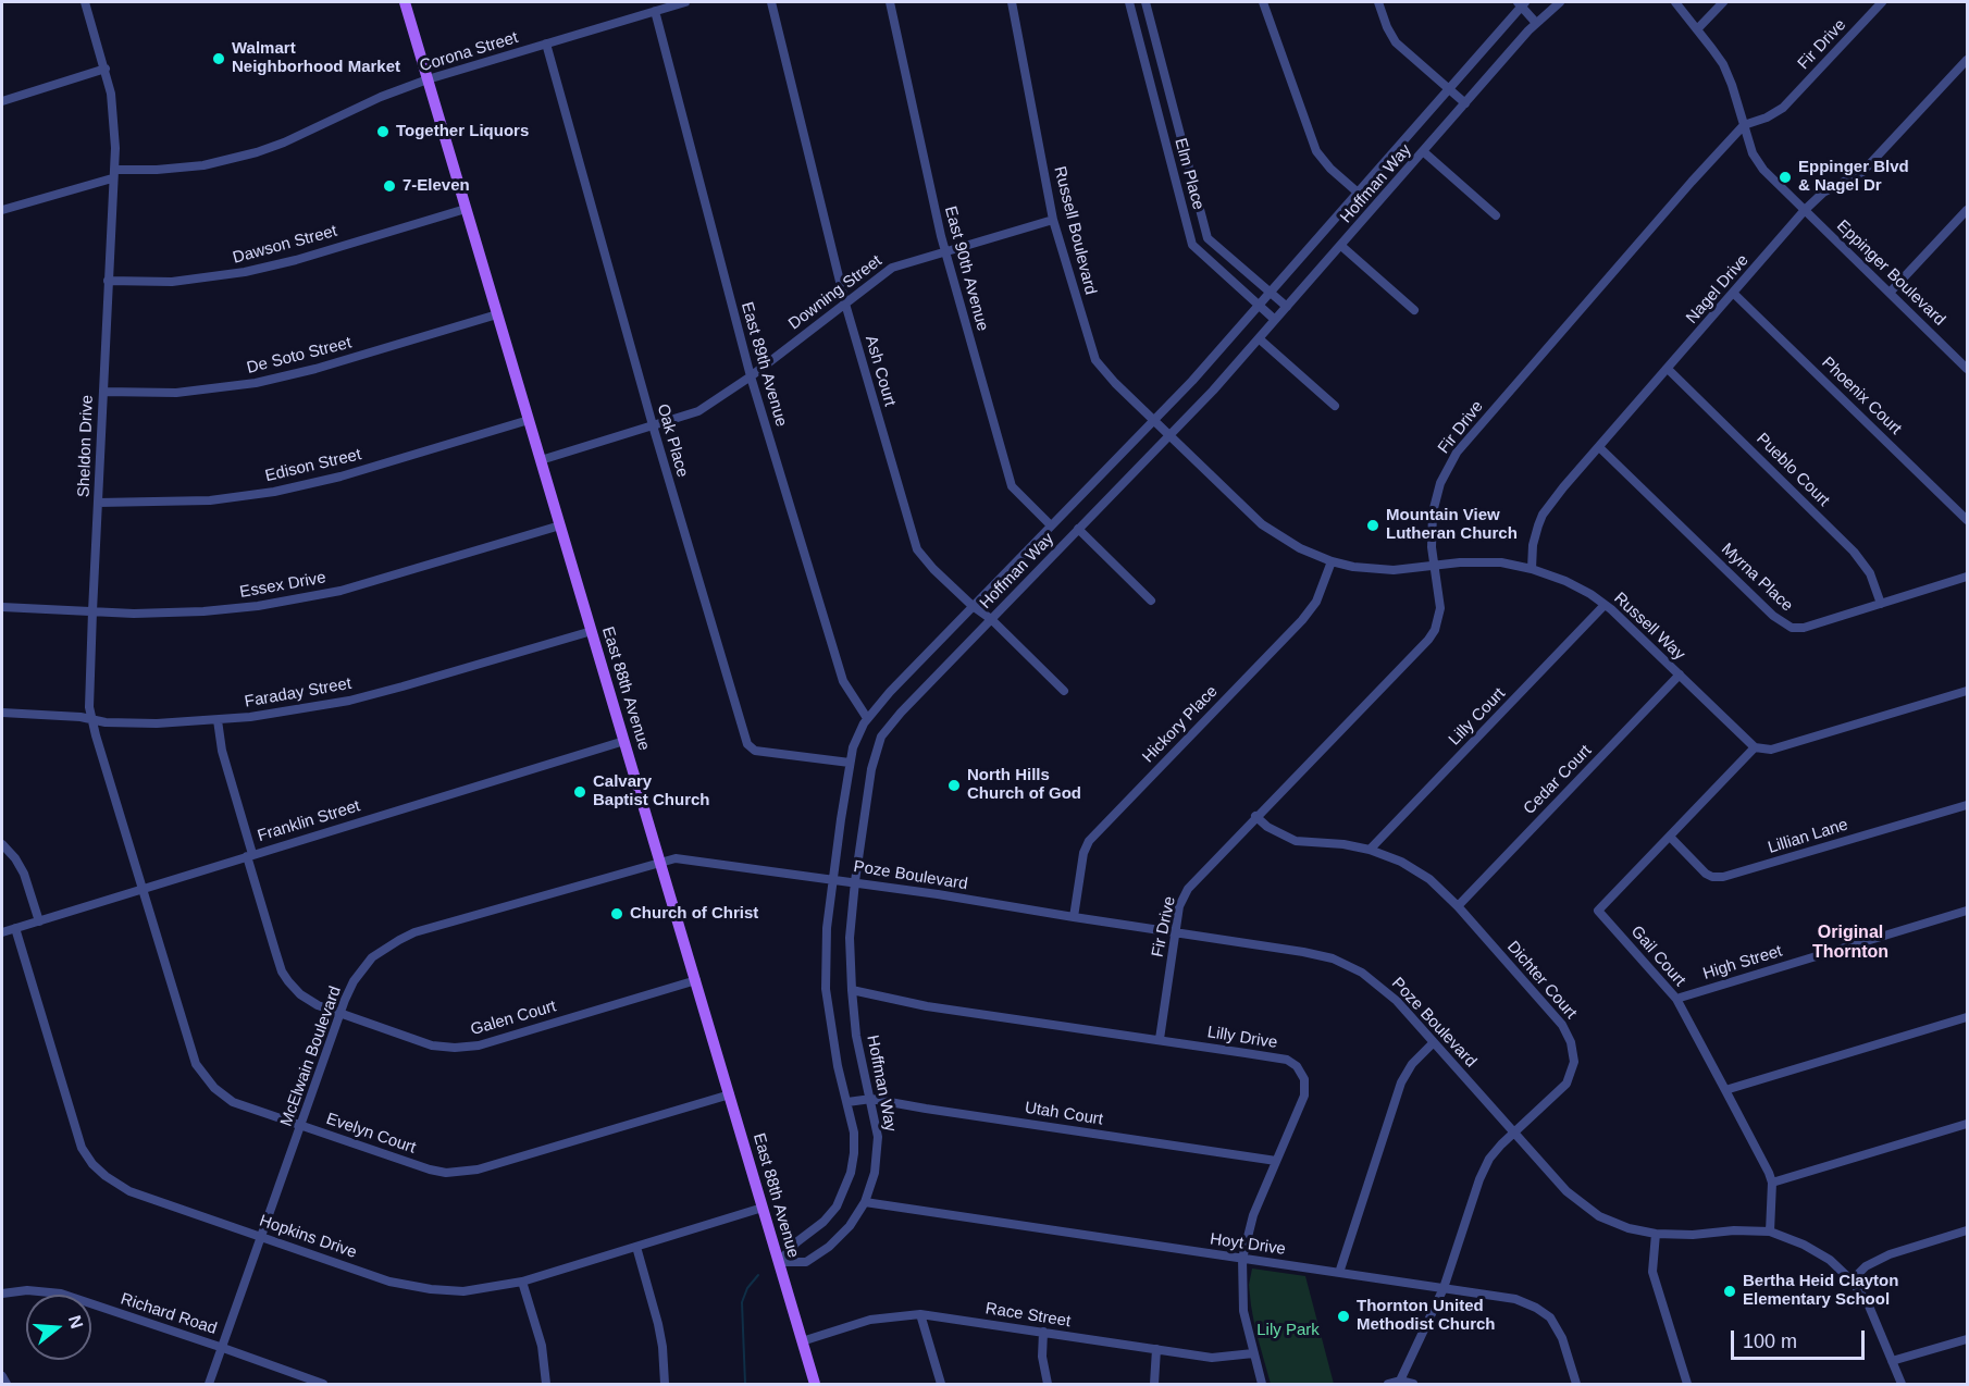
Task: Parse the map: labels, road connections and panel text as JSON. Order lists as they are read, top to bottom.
{
  "streets": {
    "main road": ["East 88th Avenue"],
    "street": [
      "Fir Drive",
      "Corona Street",
      "Elm Place",
      "Hoffman Way",
      "Russell Boulevard",
      "Dawson Street",
      "East 90th Avenue",
      "Eppinger Boulevard",
      "Nagel Drive",
      "Downing Street",
      "De Soto Street",
      "East 89th Avenue",
      "Ash Court",
      "Phoenix Court",
      "Oak Place",
      "Sheldon Drive",
      "Edison Street",
      "Pueblo Court",
      "Myrna Place",
      "Essex Drive",
      "Russell Way",
      "Faraday Street",
      "Lilly Court",
      "Hickory Place",
      "Cedar Court",
      "Franklin Street",
      "Lillian Lane",
      "Poze Boulevard",
      "Gail Court",
      "High Street",
      "Dichter Court",
      "Galen Court",
      "Lilly Drive",
      "McElwain Boulevard",
      "Utah Court",
      "Evelyn Court",
      "Hopkins Drive",
      "Hoyt Drive",
      "Richard Road",
      "Race Street"
    ]
  },
  "crossings": [
    ["Fir Drive", "Eppinger Boulevard"],
    ["Fir Drive", "Russell Way"],
    ["Fir Drive", "Poze Boulevard"],
    ["Fir Drive", "Dichter Court"],
    ["Fir Drive", "Lilly Drive"],
    ["Corona Street", "East 89th Avenue"],
    ["Corona Street", "Oak Place"],
    ["Corona Street", "Sheldon Drive"],
    ["Corona Street", "East 88th Avenue"],
    ["Elm Place", "Hoffman Way"],
    ["Hoffman Way", "Russell Boulevard"],
    ["Hoffman Way", "East 90th Avenue"],
    ["Hoffman Way", "East 89th Avenue"],
    ["Hoffman Way", "Ash Court"],
    ["Hoffman Way", "Oak Place"],
    ["Hoffman Way", "Russell Way"],
    ["Hoffman Way", "East 88th Avenue"],
    ["Hoffman Way", "Poze Boulevard"],
    ["Hoffman Way", "Lilly Drive"],
    ["Hoffman Way", "Utah Court"],
    ["Hoffman Way", "Hoyt Drive"],
    ["Russell Boulevard", "Downing Street"],
    ["Russell Boulevard", "Russell Way"],
    ["Dawson Street", "Sheldon Drive"],
    ["Dawson Street", "East 88th Avenue"],
    ["East 90th Avenue", "Downing Street"],
    ["Eppinger Boulevard", "Nagel Drive"],
    ["Nagel Drive", "Phoenix Court"],
    ["Nagel Drive", "Pueblo Court"],
    ["Nagel Drive", "Myrna Place"],
    ["Nagel Drive", "Russell Way"],
    ["Downing Street", "East 89th Avenue"],
    ["Downing Street", "Ash Court"],
    ["Downing Street", "Oak Place"],
    ["Downing Street", "East 88th Avenue"],
    ["De Soto Street", "Sheldon Drive"],
    ["De Soto Street", "East 88th Avenue"],
    ["Sheldon Drive", "Edison Street"],
    ["Sheldon Drive", "Essex Drive"],
    ["Sheldon Drive", "Faraday Street"],
    ["Sheldon Drive", "Franklin Street"],
    ["Sheldon Drive", "Evelyn Court"],
    ["Edison Street", "East 88th Avenue"],
    ["Pueblo Court", "Myrna Place"],
    ["Essex Drive", "East 88th Avenue"],
    ["Russell Way", "Lilly Court"],
    ["Russell Way", "Hickory Place"],
    ["Russell Way", "Cedar Court"],
    ["Russell Way", "Gail Court"],
    ["East 88th Avenue", "Faraday Street"],
    ["East 88th Avenue", "Franklin Street"],
    ["East 88th Avenue", "Poze Boulevard"],
    ["East 88th Avenue", "Galen Court"],
    ["East 88th Avenue", "McElwain Boulevard"],
    ["East 88th Avenue", "Evelyn Court"],
    ["East 88th Avenue", "Hopkins Drive"],
    ["East 88th Avenue", "Race Street"],
    ["Faraday Street", "Galen Court"],
    ["Lilly Court", "Dichter Court"],
    ["Hickory Place", "Poze Boulevard"],
    ["Cedar Court", "Dichter Court"],
    ["Franklin Street", "Galen Court"],
    ["Franklin Street", "Evelyn Court"],
    ["Franklin Street", "Hopkins Drive"],
    ["Lillian Lane", "Gail Court"],
    ["Poze Boulevard", "Gail Court"],
    ["Poze Boulevard", "Dichter Court"],
    ["Poze Boulevard", "McElwain Boulevard"],
    ["Gail Court", "High Street"],
    ["Dichter Court", "Hoyt Drive"],
    ["Galen Court", "McElwain Boulevard"],
    ["Lilly Drive", "Utah Court"],
    ["Lilly Drive", "Hoyt Drive"],
    ["Lilly Drive", "Race Street"],
    ["McElwain Boulevard", "Evelyn Court"],
    ["McElwain Boulevard", "Hopkins Drive"],
    ["McElwain Boulevard", "Richard Road"]
  ],
  "districts": ["Original Thornton"],
  "parks": ["Lily Park"],
  "places": [
    "Walmart Neighborhood Market",
    "Together Liquors",
    "Eppinger Blvd & Nagel Dr",
    "7-Eleven",
    "Mountain View Lutheran Church",
    "North Hills Church of God",
    "Calvary Baptist Church",
    "Church of Christ",
    "Bertha Heid Clayton Elementary School",
    "Thornton United Methodist Church"
  ],
  "scale_bar": "100 m",
  "north": "right"
}
